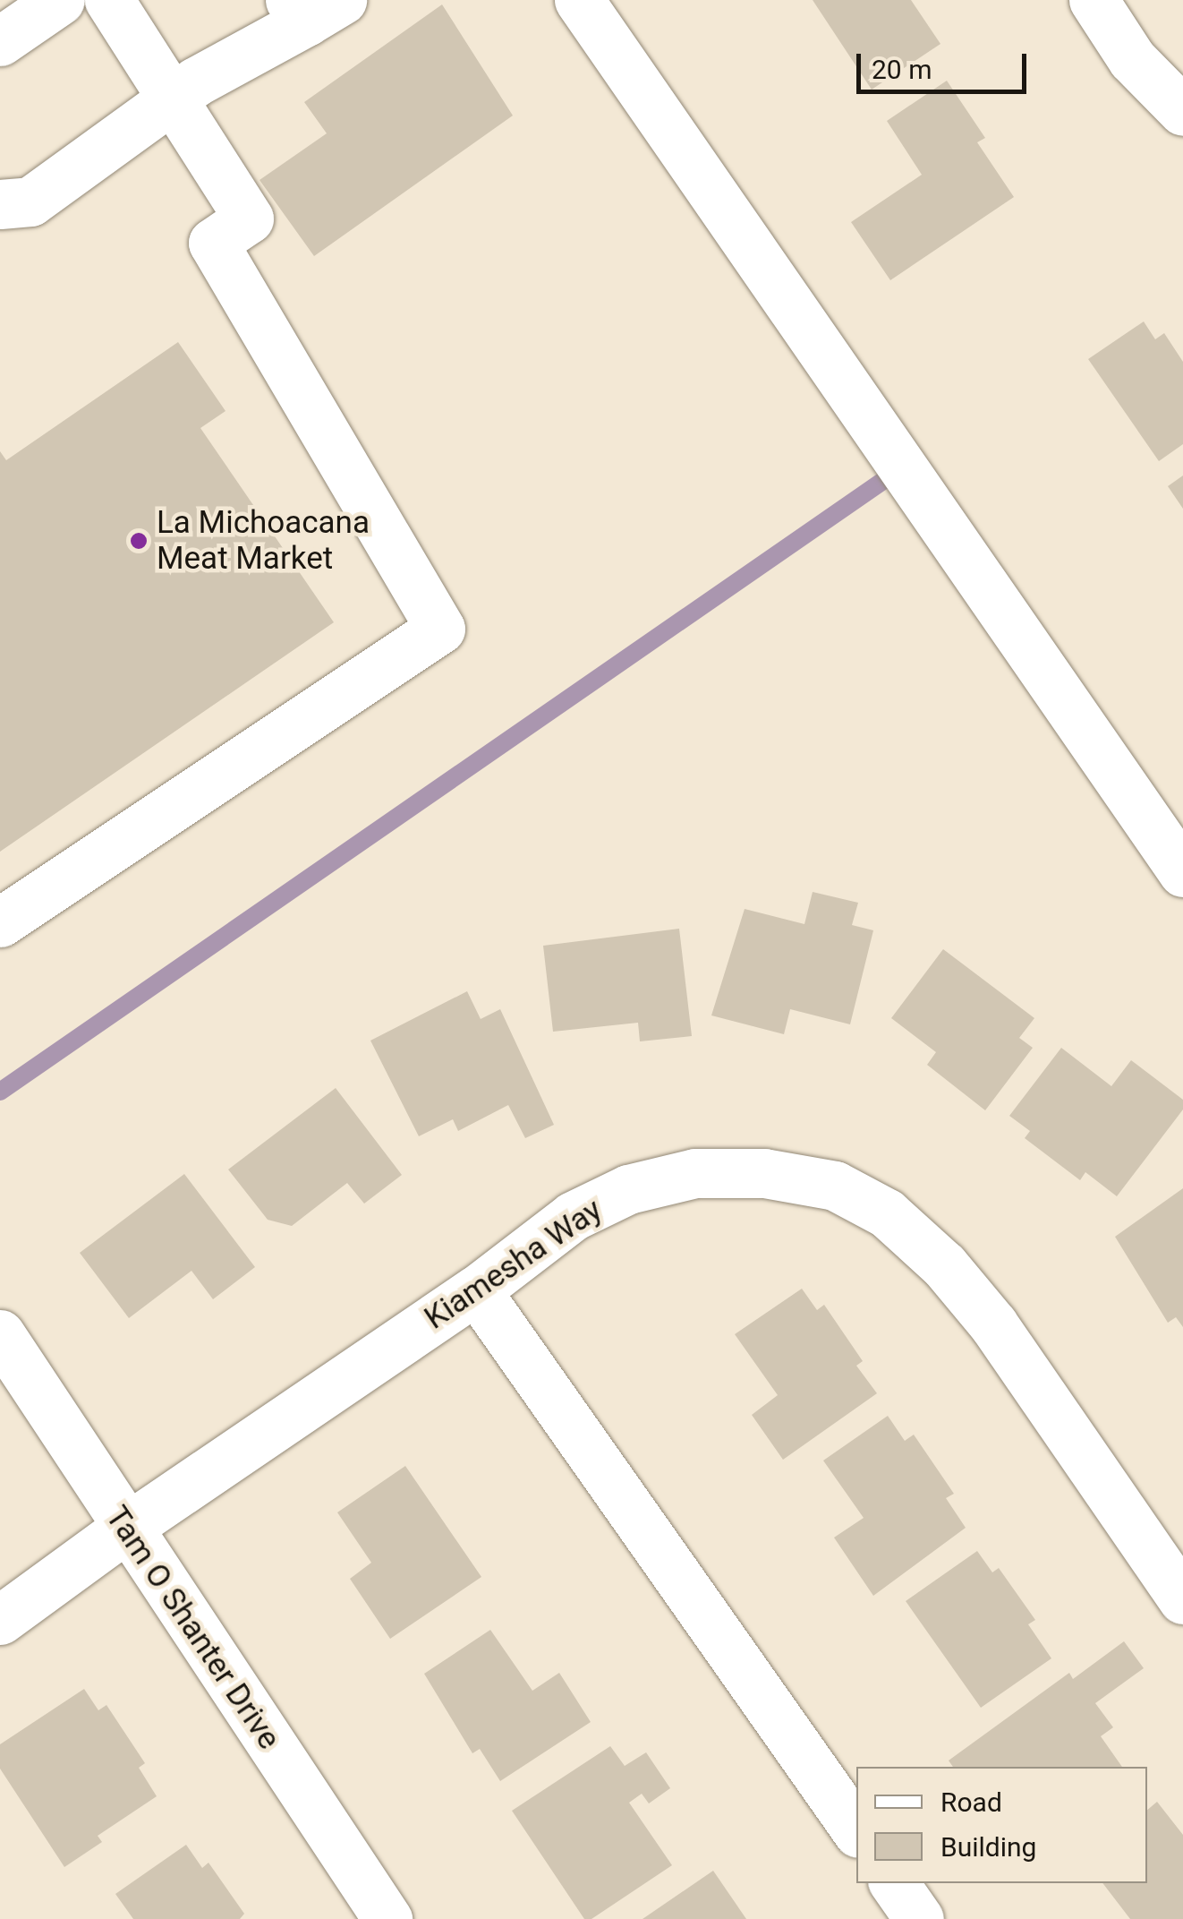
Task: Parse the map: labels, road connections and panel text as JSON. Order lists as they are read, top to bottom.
{
  "streets": {
    "street": ["Kiamesha Way", "Tam O Shanter Drive"]
  },
  "crossings": [
    ["Kiamesha Way", "Tam O Shanter Drive"]
  ],
  "places": ["La Michoacana Meat Market"],
  "legend": ["Road", "Building"],
  "scale_bar": "20 m"
}
